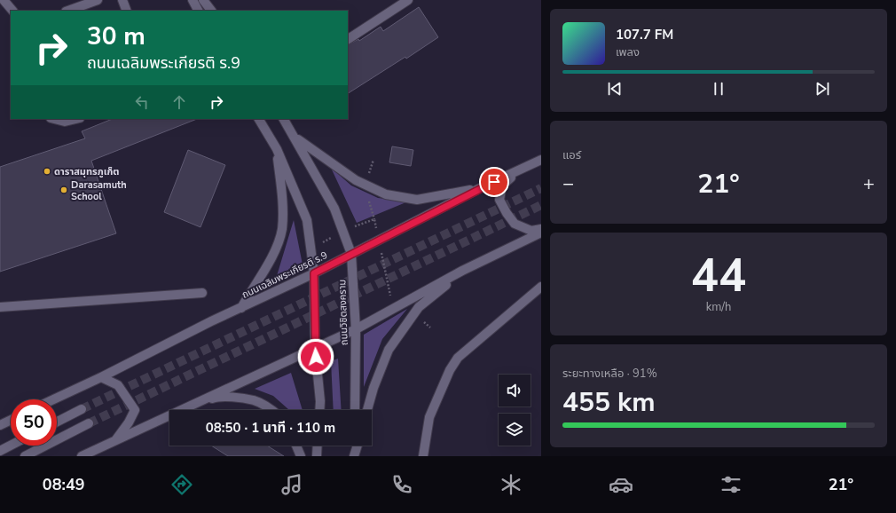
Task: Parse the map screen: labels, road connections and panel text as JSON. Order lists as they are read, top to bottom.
{
  "streets": {
    "main road": ["ถนนเฉลิมพระเกียรติ ร.9", "ถนนวิชิตสงคราม"]
  },
  "crossings": [
    ["ถนนเฉลิมพระเกียรติ ร.9", "ถนนวิชิตสงคราม"]
  ],
  "places": ["ดาราสมุทรภูเก็ต", "Darasamuth School"],
  "page": {
    "turn": ["30 m", "ถนนเฉลิมพระเกียรติ ร.9"],
    "song": ["107.7 FM", "เพลง"],
    "tile": [
      "แอร์",
      ["44", "km/h"],
      ["ระยะทางเหลือ · 91%", "455 km"]
    ],
    "heat": ["−", "21°", "+"],
    "limit": "50",
    "trip": "08:50 · 1 นาที · 110 m",
    "tabs": ["08:49", "21°"]
  }
}
